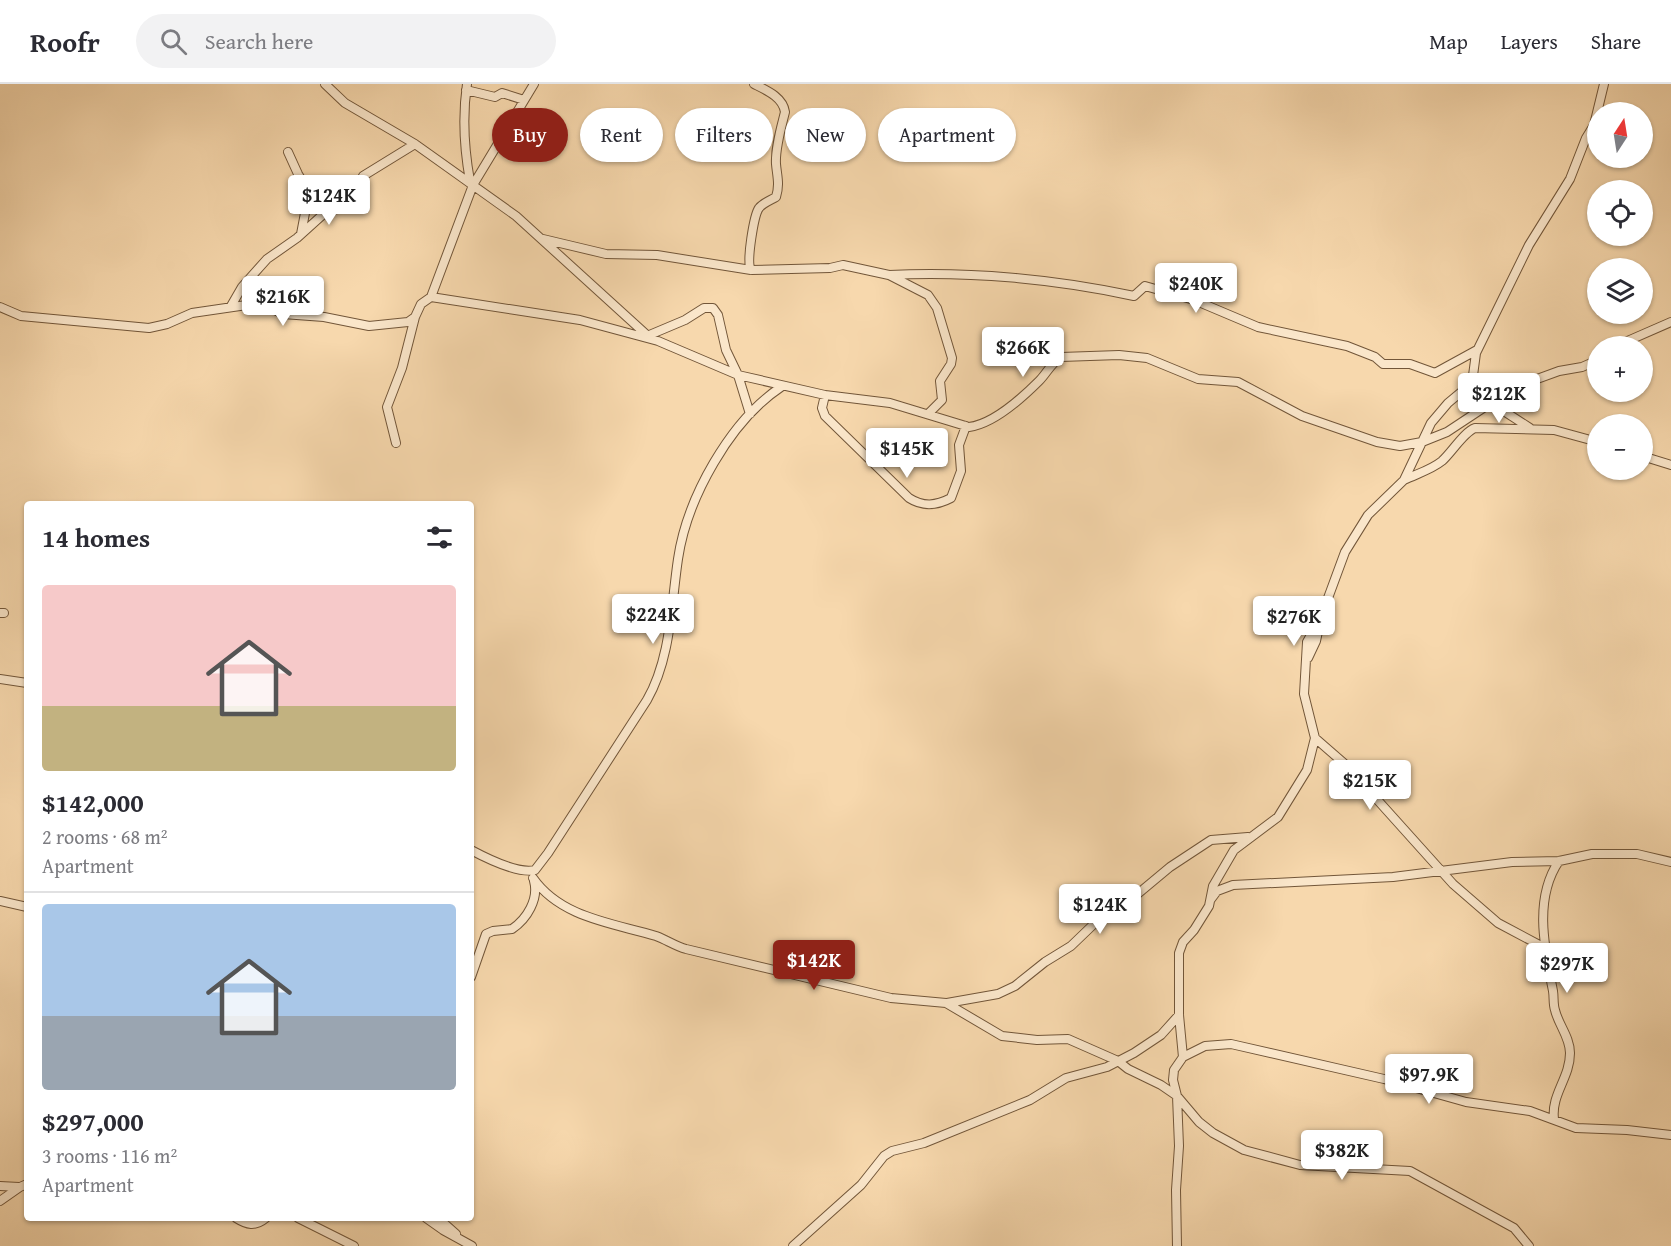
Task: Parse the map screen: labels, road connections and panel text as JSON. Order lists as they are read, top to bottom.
{
  "north": "top",
  "page": {
    "header": "Roofr",
    "search": "Search here",
    "nav": ["Map", "Layers", "Share"],
    "map_buttons": ["+", "−"],
    "chip": [
      "Buy",
      "Rent",
      "Filters",
      "New",
      "Apartment"
    ],
    "price": [
      "$124K",
      "$240K",
      "$216K",
      "$266K",
      "$212K",
      "$145K",
      "$224K",
      "$276K",
      "$215K",
      "$124K",
      "$142K",
      "$297K",
      "$97.9K",
      "$382K"
    ],
    "heading": "14 homes",
    "list": [
      {
        "name": "$142,000",
        "note": "2 rooms · 68 m² · Apartment"
      },
      {
        "name": "$297,000",
        "note": "3 rooms · 116 m² · Apartment"
      }
    ]
  }
}
